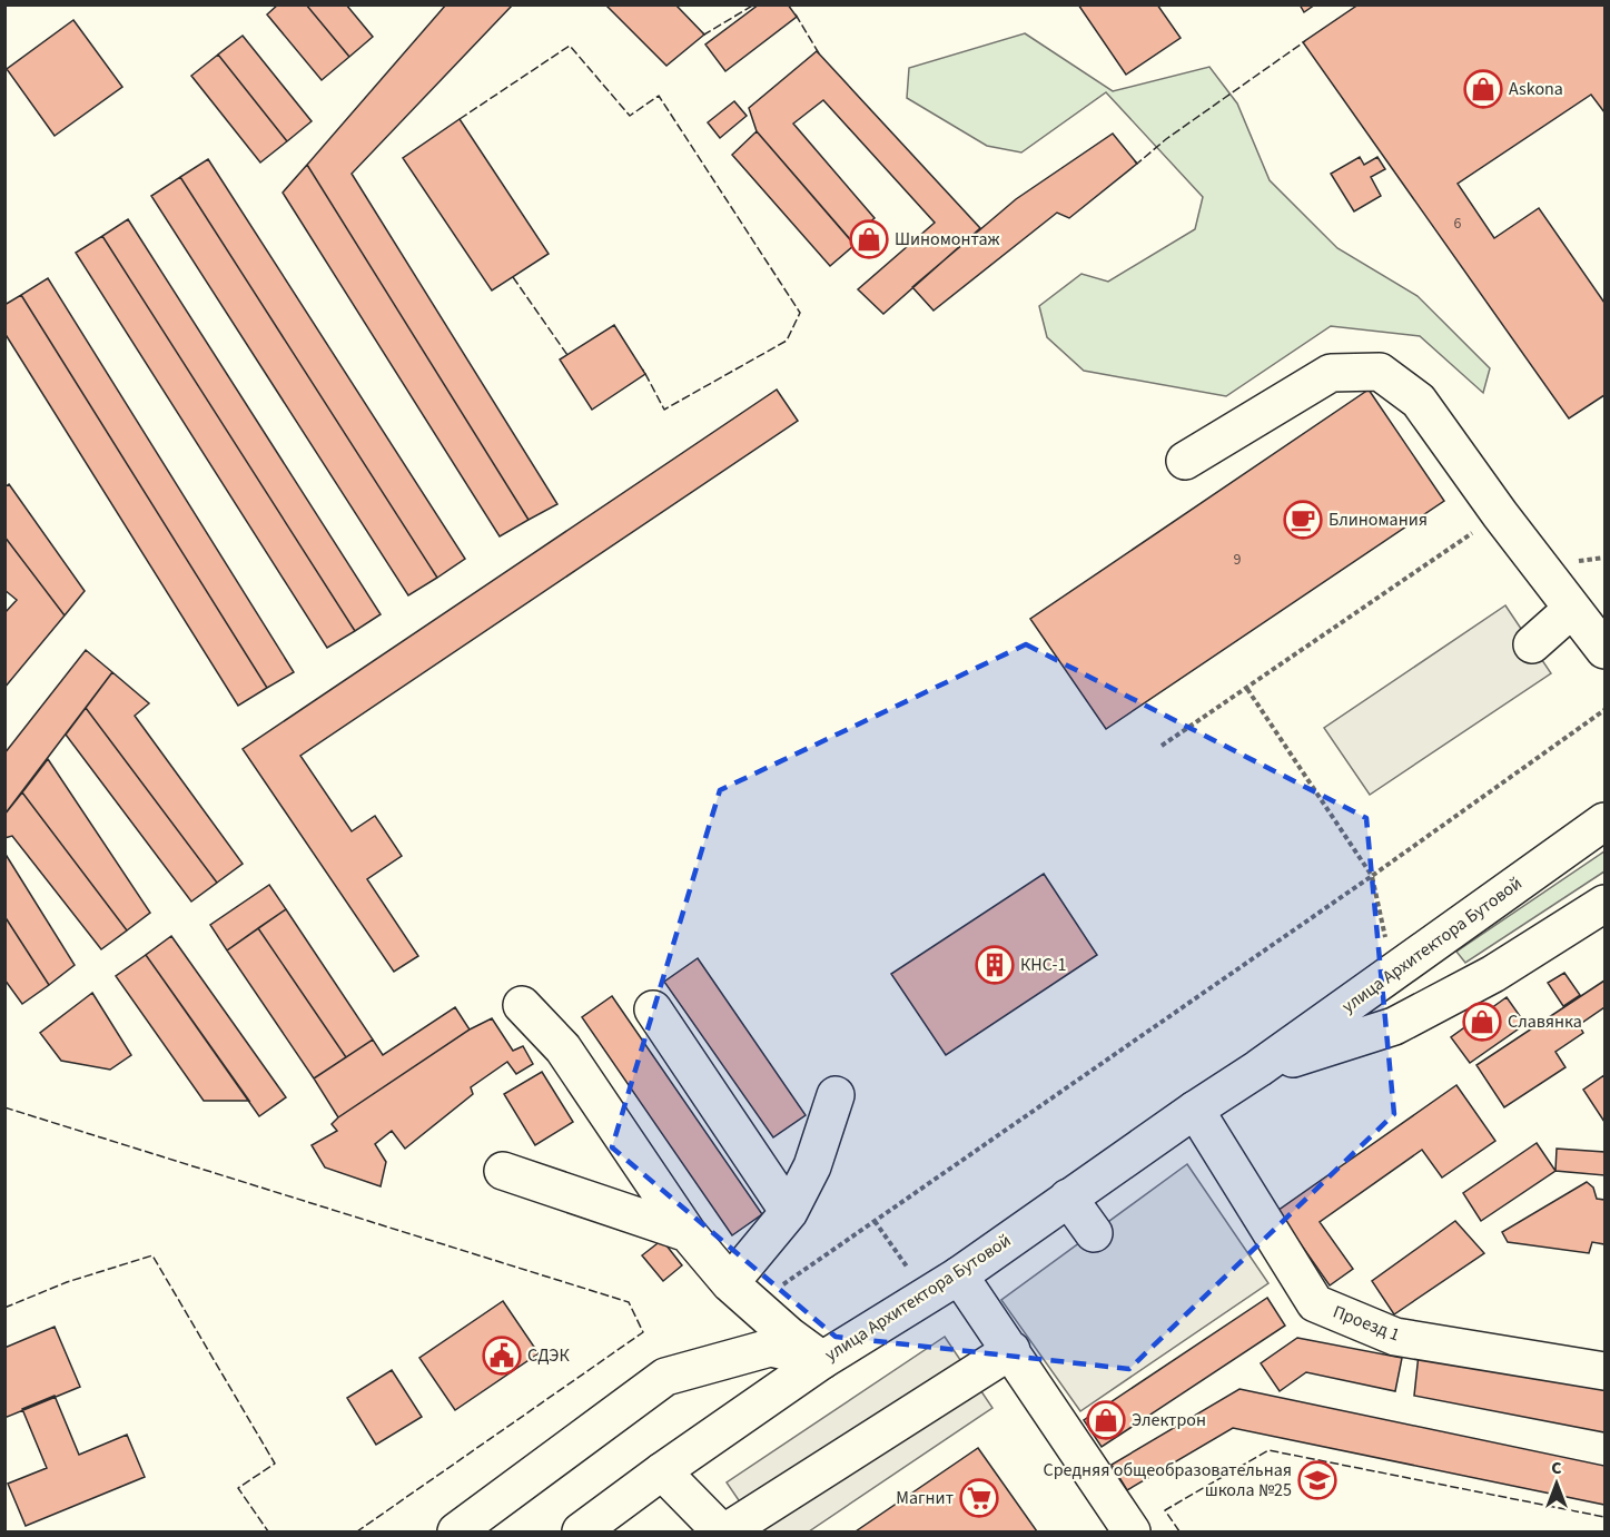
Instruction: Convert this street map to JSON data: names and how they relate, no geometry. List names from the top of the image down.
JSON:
{
  "streets": {
    "main road": ["улица Архитектора Бутовой", "Проезд 1"]
  },
  "crossings": [
    ["улица Архитектора Бутовой", "Проезд 1"]
  ],
  "places": {
    "shop": [
      "Askona",
      "Шиномонтаж",
      "Славянка",
      "Электрон"
    ],
    "cafe": ["Блиномания"],
    "building": ["КНС-1"],
    "public building": ["СДЭК"],
    "school or university": ["Средняя общеобразовательная школа №25"],
    "supermarket": ["Магнит"]
  },
  "house_numbers": ["6", "9"],
  "north": "top"
}
